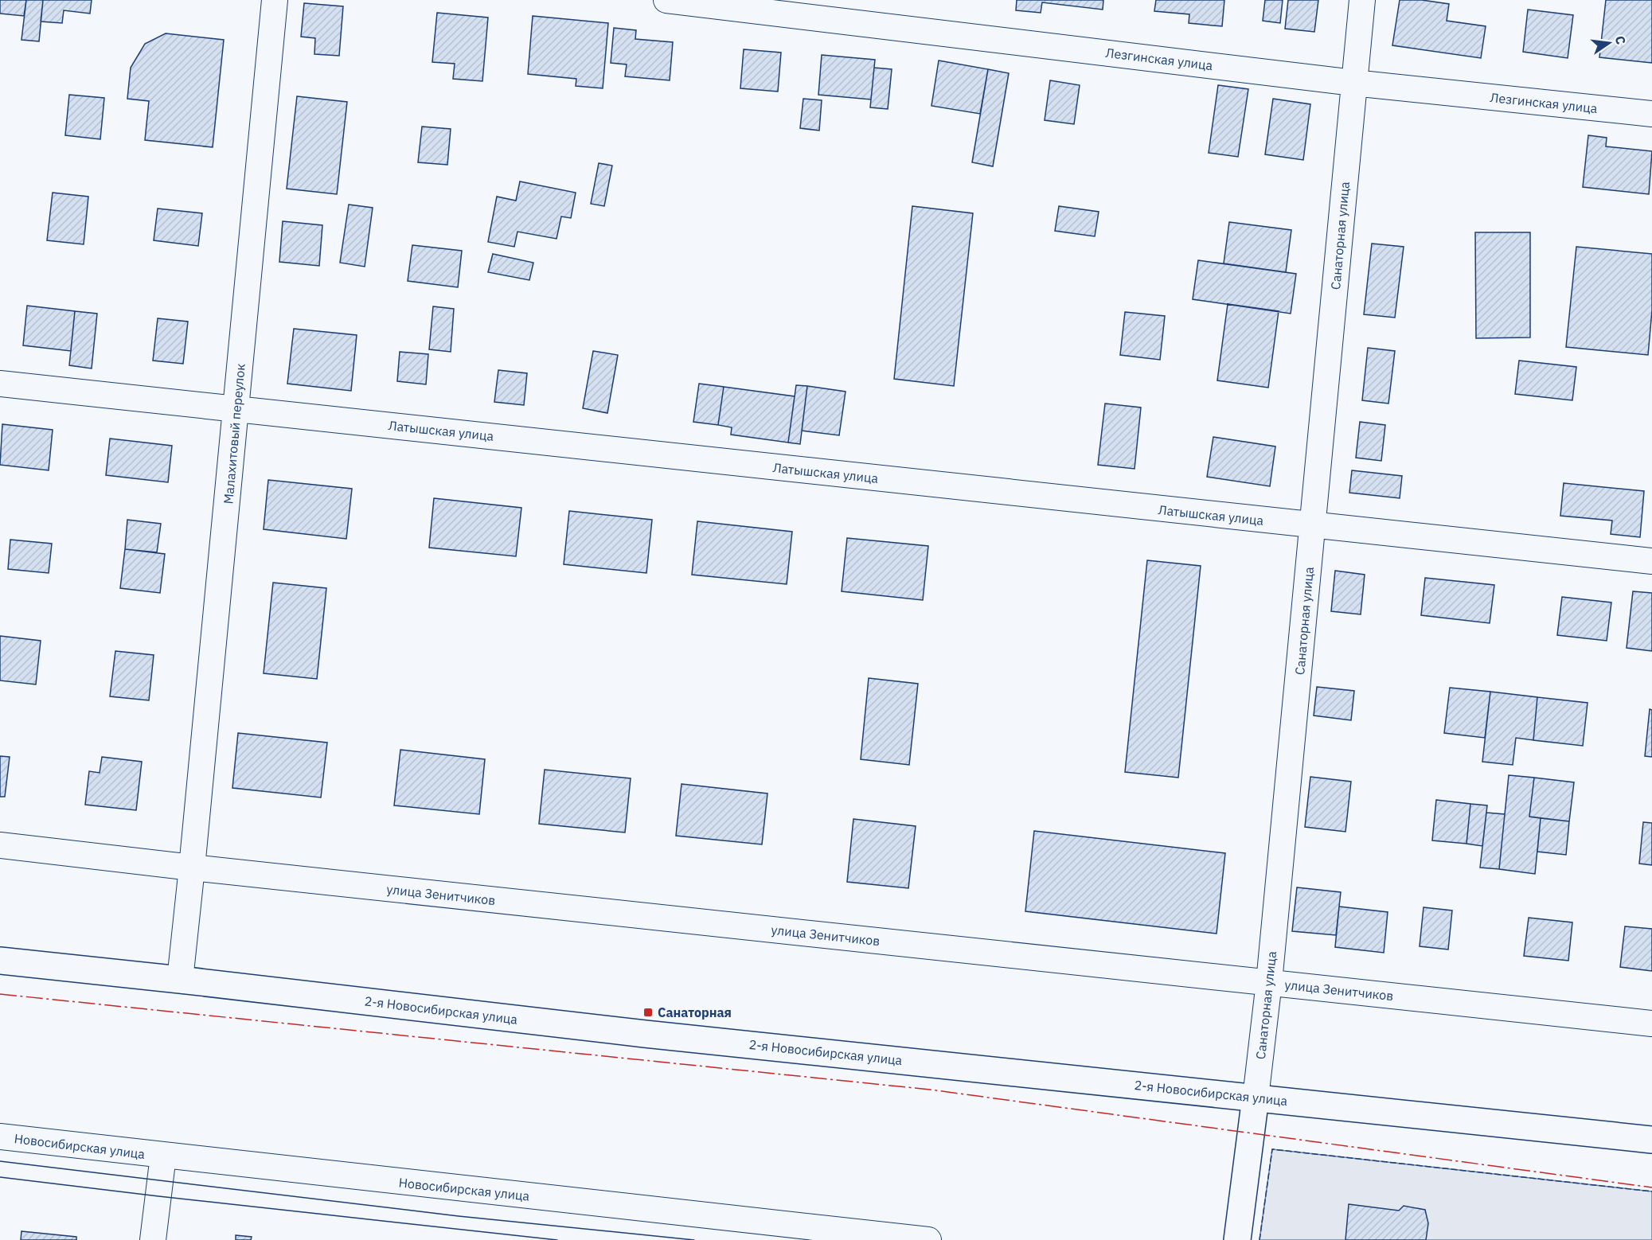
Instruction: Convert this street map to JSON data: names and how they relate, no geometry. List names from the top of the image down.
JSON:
{
  "streets": {
    "main road": ["Санаторная улица", "2-я Новосибирская улица"],
    "street": [
      "Лезгинская улица",
      "Латышская улица",
      "Малахитовый переулок",
      "улица Зенитчиков",
      "Новосибирская улица"
    ]
  },
  "crossings": [
    ["Лезгинская улица", "Санаторная улица"],
    ["Санаторная улица", "Латышская улица"],
    ["Санаторная улица", "улица Зенитчиков"],
    ["Санаторная улица", "2-я Новосибирская улица"],
    ["Латышская улица", "Малахитовый переулок"],
    ["Малахитовый переулок", "улица Зенитчиков"],
    ["Малахитовый переулок", "2-я Новосибирская улица"]
  ],
  "places": {
    "transit": ["Санаторная"]
  },
  "north": "right"
}
